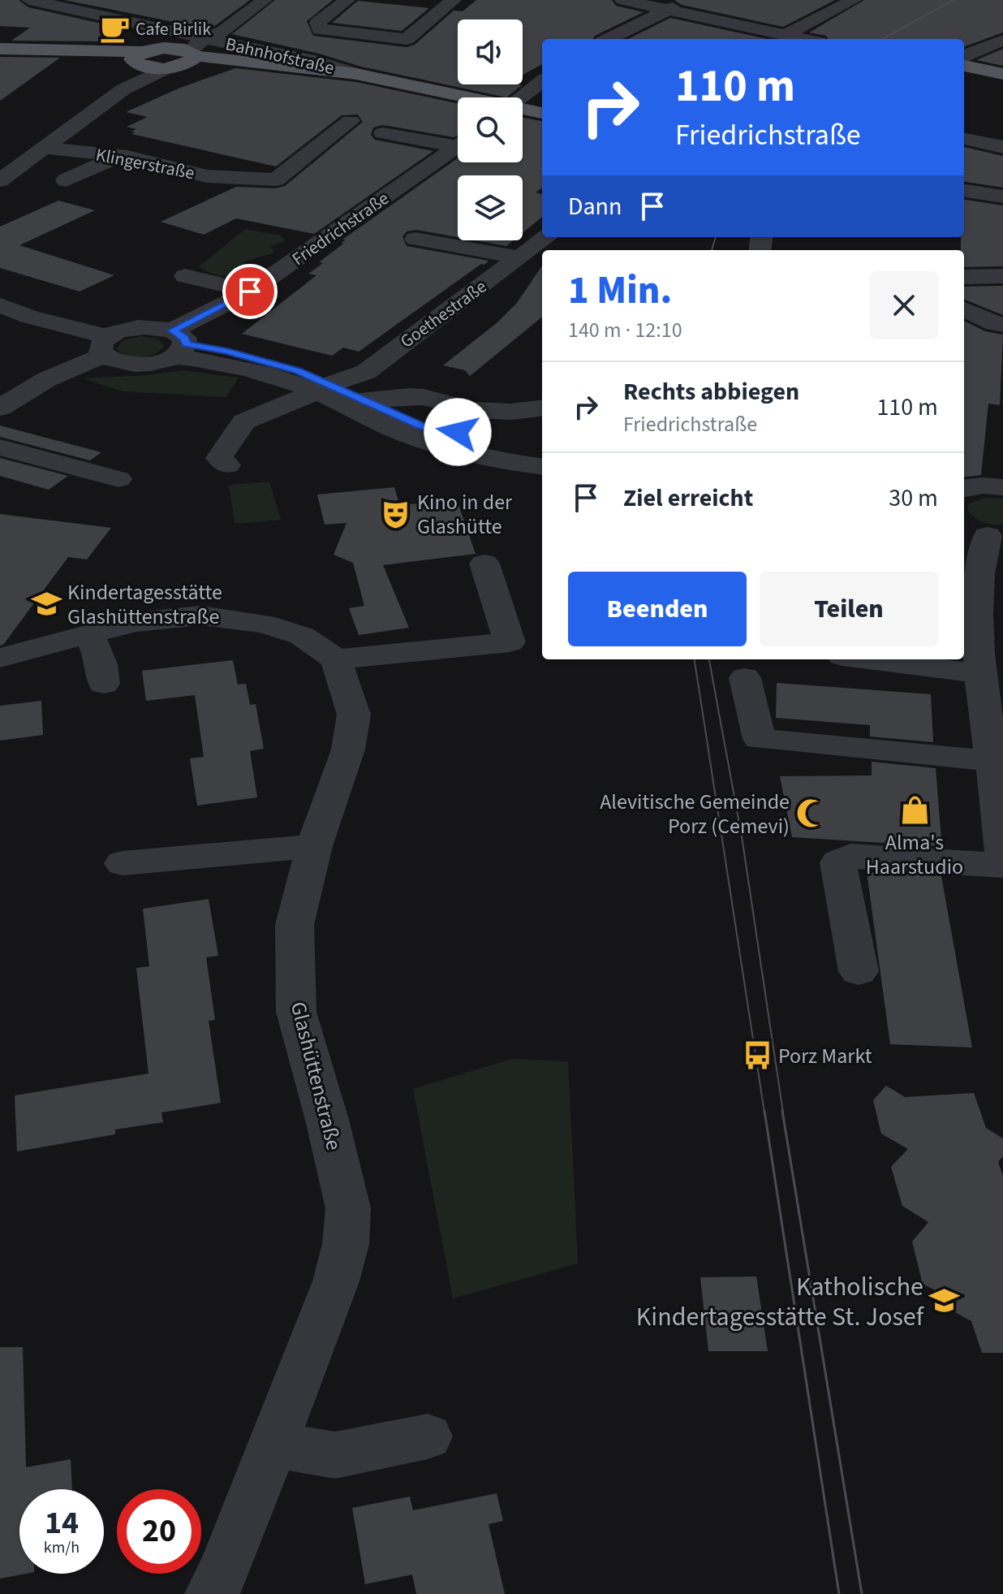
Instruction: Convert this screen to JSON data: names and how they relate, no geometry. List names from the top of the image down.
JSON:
{
  "streets": {
    "main road": ["Bahnhofstraße"],
    "street": [
      "Klingerstraße",
      "Friedrichstraße",
      "Goethestraße",
      "Glashüttenstraße"
    ]
  },
  "places": {
    "cafe": ["Cafe Birlik"],
    "theatre": ["Kino in der Glashütte"],
    "school or university": ["Kindertagesstätte Glashüttenstraße", "Katholische Kindertagesstätte St. Josef"],
    "shop": ["Alma's Haarstudio"],
    "mosque": ["Alevitische Gemeinde Porz (Cemevi)"],
    "bus stop": ["Porz Markt"]
  },
  "page": {
    "turn": ["110 m", "Friedrichstraße"],
    "then": "Dann",
    "heading": ["1 Min.", "140 m · 12:10"],
    "list": [
      {
        "name": "Rechts abbiegen",
        "note": "Friedrichstraße",
        "value": "110 m"
      },
      {
        "name": "Ziel erreicht",
        "value": "30 m"
      }
    ],
    "buttons": ["Beenden", "Teilen"],
    "speed": "14 km/h",
    "limit": "20"
  }
}
